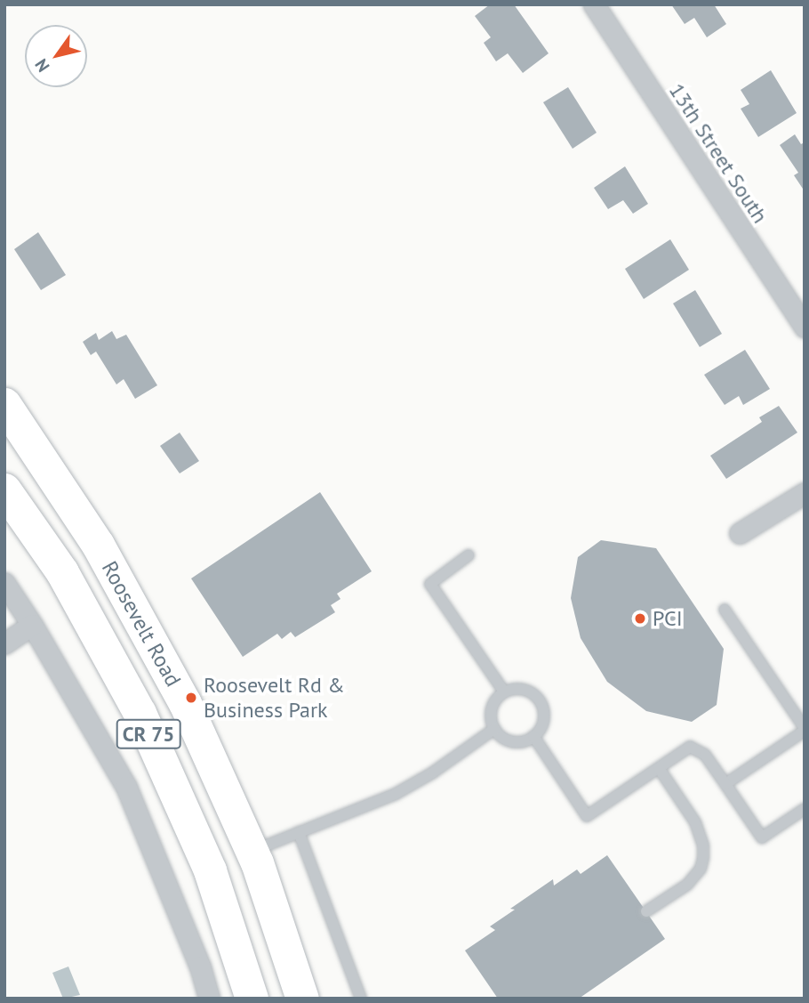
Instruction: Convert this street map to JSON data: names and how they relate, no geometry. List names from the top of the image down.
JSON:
{
  "streets": {
    "main road": ["Roosevelt Road", "CR 75"],
    "street": ["13th Street South"]
  },
  "places": ["PCI", "Roosevelt Rd & Business Park"],
  "north": "bottom left"
}
